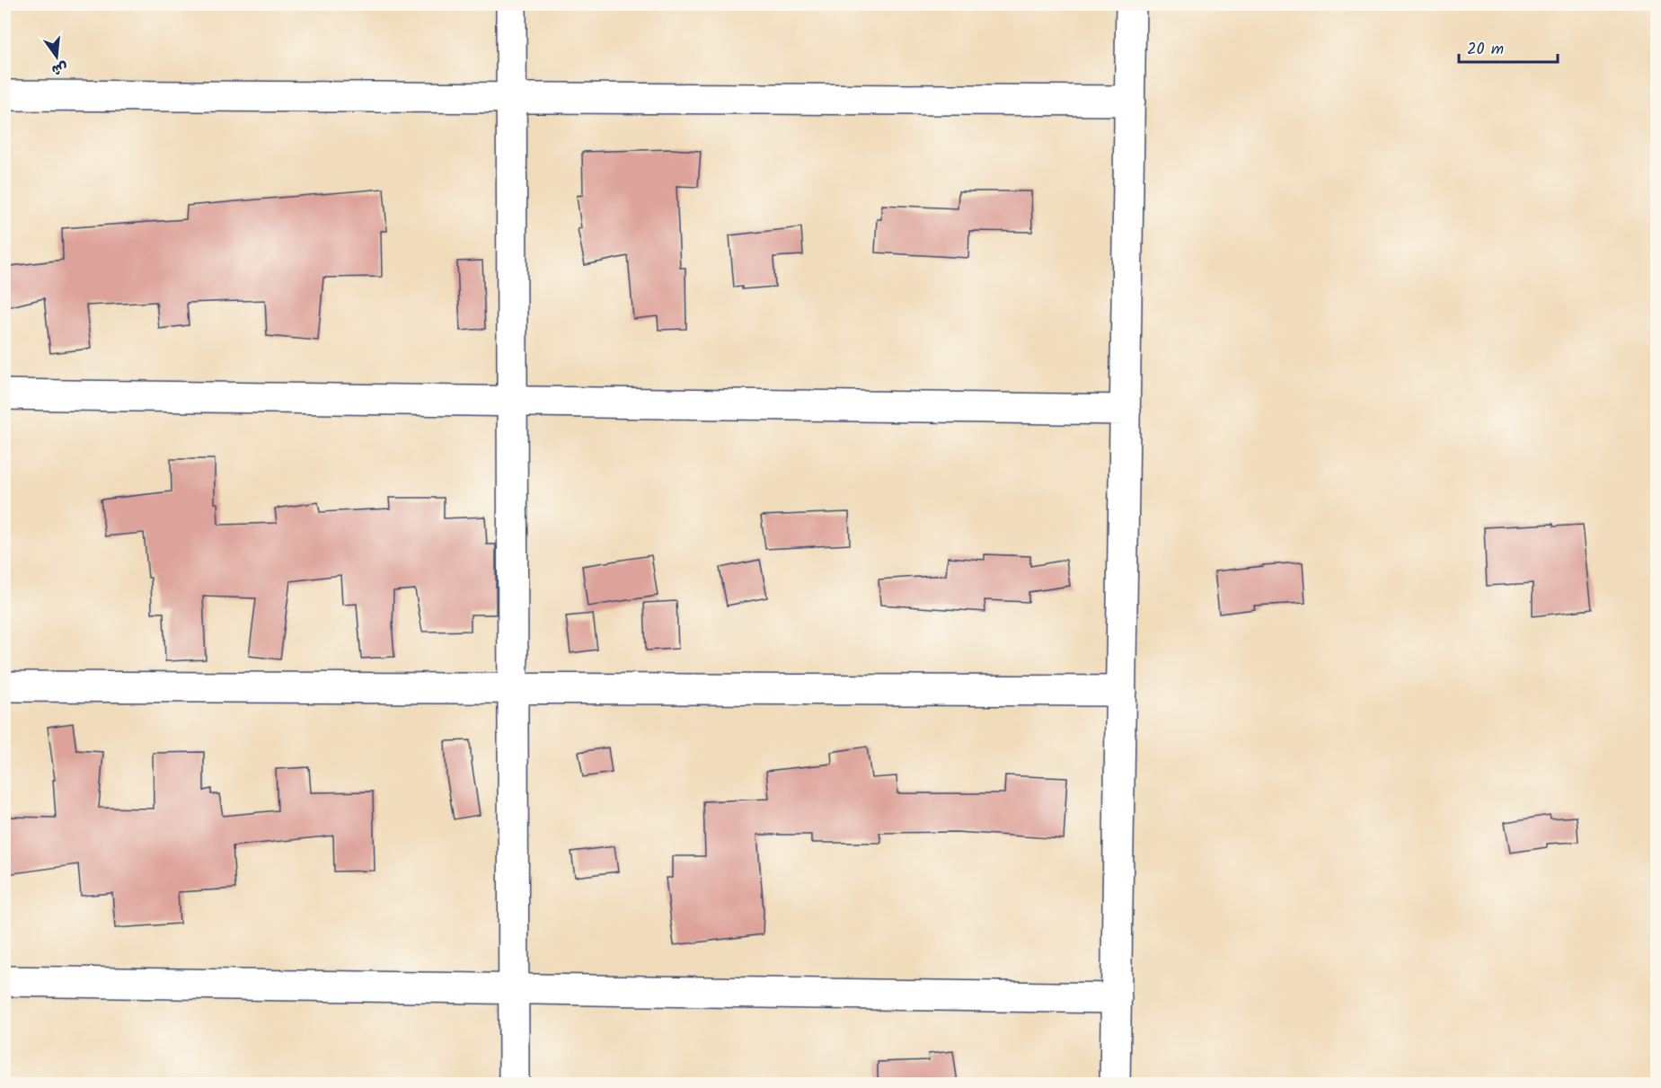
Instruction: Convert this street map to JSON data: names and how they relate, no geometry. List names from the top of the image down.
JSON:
{
  "scale_bar": "20 m",
  "north": "bottom"
}
